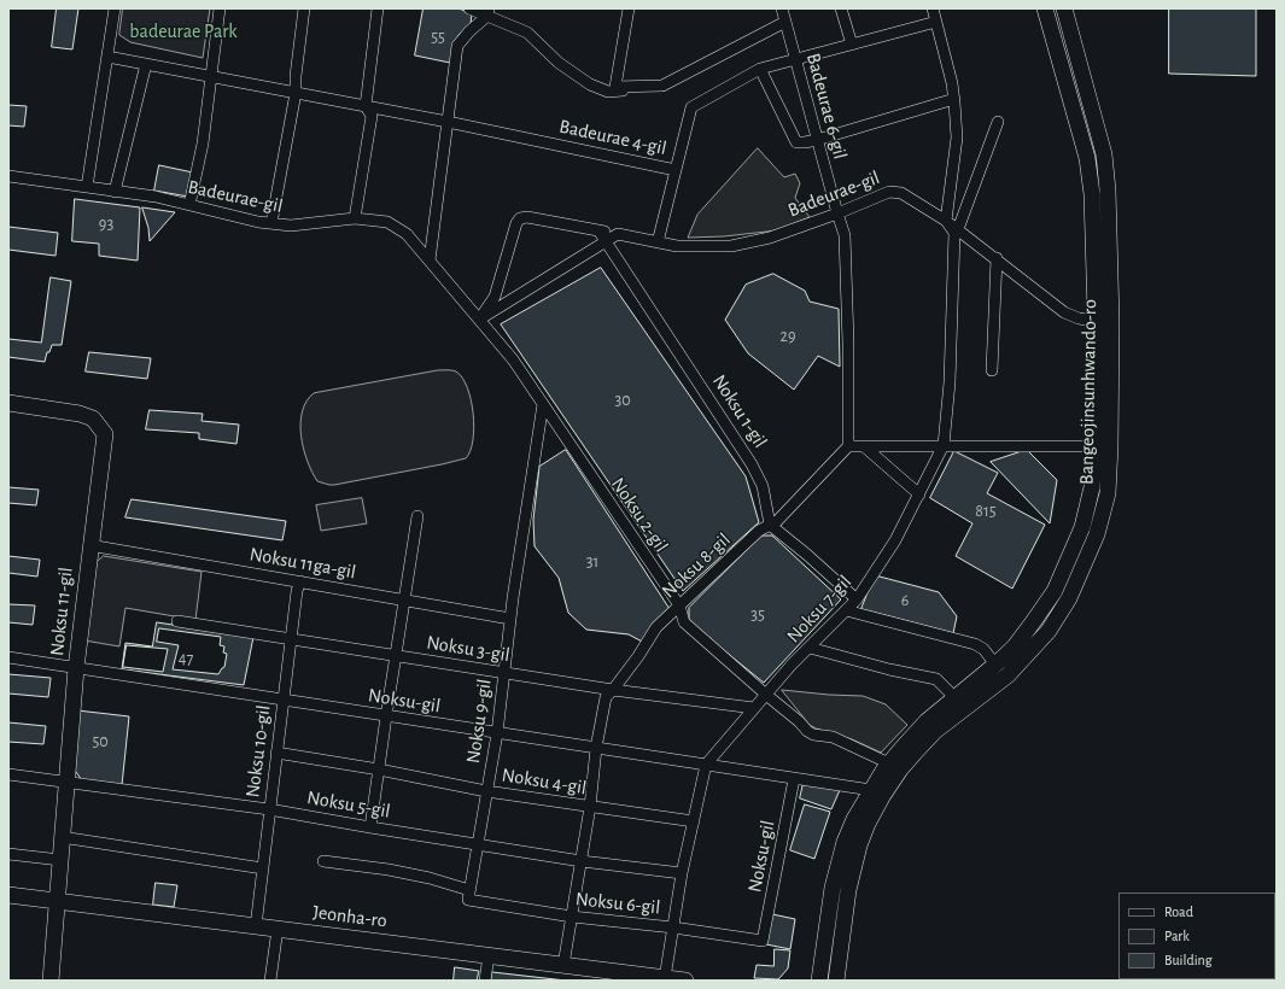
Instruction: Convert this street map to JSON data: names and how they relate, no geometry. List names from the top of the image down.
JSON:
{
  "streets": {
    "main road": ["Bangeojinsunhwando-ro", "Noksu 11-gil", "Jeonha-ro"],
    "street": [
      "Badeurae 6-gil",
      "Badeurae 4-gil",
      "Badeurae-gil",
      "Noksu 1-gil",
      "Noksu 2-gil",
      "Noksu 11ga-gil",
      "Noksu 8-gil",
      "Noksu 7-gil",
      "Noksu 3-gil",
      "Noksu-gil",
      "Noksu 9-gil",
      "Noksu 10-gil",
      "Noksu 4-gil",
      "Noksu 5-gil",
      "Noksu 6-gil"
    ]
  },
  "crossings": [
    ["Badeurae 6-gil", "Badeurae 4-gil"],
    ["Badeurae 6-gil", "Badeurae-gil"],
    ["Badeurae-gil", "Bangeojinsunhwando-ro"],
    ["Badeurae-gil", "Noksu 1-gil"],
    ["Badeurae-gil", "Noksu 2-gil"],
    ["Badeurae-gil", "Noksu 7-gil"],
    ["Bangeojinsunhwando-ro", "Noksu 2-gil"],
    ["Bangeojinsunhwando-ro", "Noksu-gil"],
    ["Noksu 1-gil", "Noksu 8-gil"],
    ["Noksu 2-gil", "Noksu 8-gil"],
    ["Noksu 2-gil", "Noksu 7-gil"],
    ["Noksu 2-gil", "Noksu 9-gil"],
    ["Noksu 11ga-gil", "Noksu 11-gil"],
    ["Noksu 11ga-gil", "Noksu 9-gil"],
    ["Noksu 11ga-gil", "Noksu 10-gil"],
    ["Noksu 8-gil", "Noksu 3-gil"],
    ["Noksu 8-gil", "Noksu-gil"],
    ["Noksu 8-gil", "Noksu 4-gil"],
    ["Noksu 8-gil", "Noksu 5-gil"],
    ["Noksu 8-gil", "Noksu 6-gil"],
    ["Noksu 8-gil", "Jeonha-ro"],
    ["Noksu 7-gil", "Noksu 3-gil"],
    ["Noksu 7-gil", "Noksu-gil"],
    ["Noksu 7-gil", "Noksu 4-gil"],
    ["Noksu 7-gil", "Noksu 5-gil"],
    ["Noksu 7-gil", "Noksu 6-gil"],
    ["Noksu 7-gil", "Jeonha-ro"],
    ["Noksu 11-gil", "Noksu-gil"],
    ["Noksu 11-gil", "Noksu 5-gil"],
    ["Noksu 11-gil", "Jeonha-ro"],
    ["Noksu 3-gil", "Noksu 9-gil"],
    ["Noksu 3-gil", "Noksu 10-gil"],
    ["Noksu-gil", "Noksu 9-gil"],
    ["Noksu-gil", "Noksu 10-gil"],
    ["Noksu-gil", "Noksu 6-gil"],
    ["Noksu 9-gil", "Noksu 4-gil"],
    ["Noksu 9-gil", "Noksu 5-gil"],
    ["Noksu 9-gil", "Noksu 6-gil"],
    ["Noksu 10-gil", "Noksu 4-gil"],
    ["Noksu 10-gil", "Noksu 5-gil"],
    ["Noksu 10-gil", "Jeonha-ro"]
  ],
  "parks": ["badeurae Park"],
  "house_numbers": [
    "55",
    "93",
    "29",
    "30",
    "815",
    "31",
    "6",
    "35",
    "47",
    "50"
  ],
  "legend": ["Road", "Park", "Building"]
}
